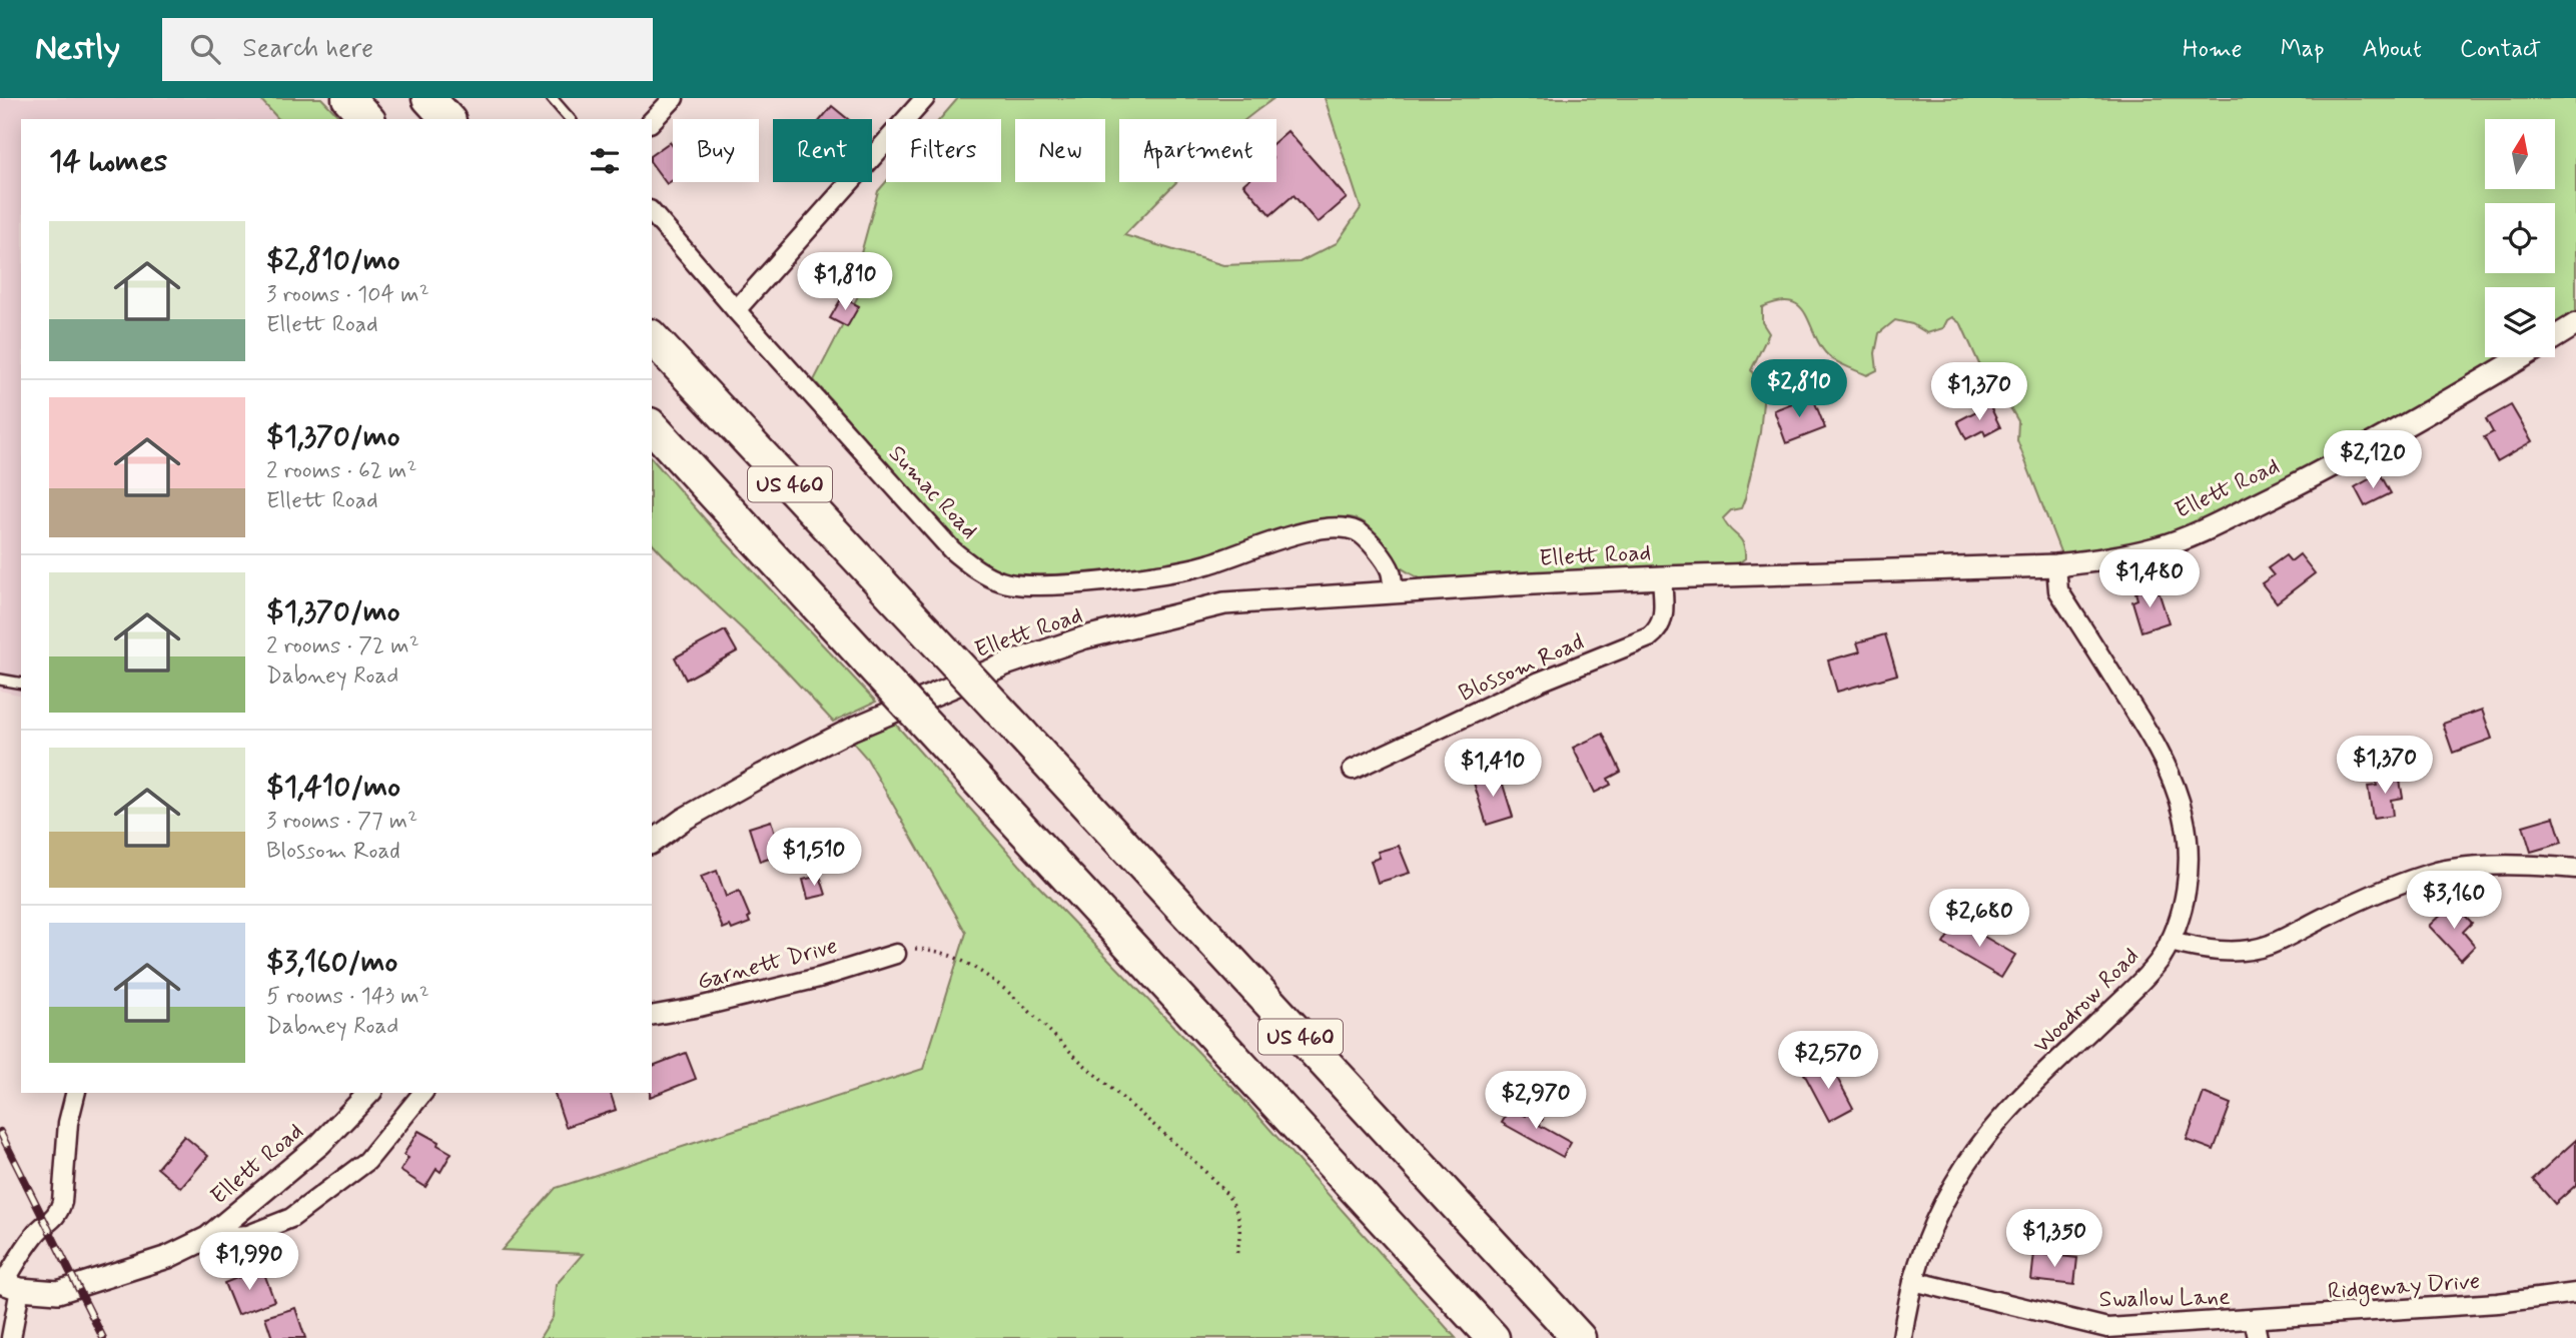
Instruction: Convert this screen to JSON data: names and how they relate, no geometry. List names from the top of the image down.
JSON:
{
  "streets": {
    "highway": ["US 460"],
    "street": [
      "Ellett Road",
      "Sumac Road",
      "Blossom Road",
      "Garnett Drive",
      "Woodrow Road",
      "Ridgeway Drive",
      "Swallow Lane"
    ]
  },
  "crossings": [
    ["Ellett Road", "Sumac Road"],
    ["Ellett Road", "Blossom Road"],
    ["Ellett Road", "Woodrow Road"],
    ["Woodrow Road", "Swallow Lane"],
    ["Ridgeway Drive", "Swallow Lane"]
  ],
  "north": "top",
  "page": {
    "header": "Nestly",
    "search": "Search here",
    "nav": [
      "Home",
      "Map",
      "About",
      "Contact"
    ],
    "chip": [
      "Buy",
      "Rent",
      "Filters",
      "New",
      "Apartment"
    ],
    "heading": "14 homes",
    "list": [
      {
        "name": "$2,810/mo",
        "note": "3 rooms · 104 m² · Ellett Road"
      },
      {
        "name": "$1,370/mo",
        "note": "2 rooms · 62 m² · Ellett Road"
      },
      {
        "name": "$1,370/mo",
        "note": "2 rooms · 72 m² · Dabney Road"
      },
      {
        "name": "$1,410/mo",
        "note": "3 rooms · 77 m² · Blossom Road"
      },
      {
        "name": "$3,160/mo",
        "note": "5 rooms · 143 m² · Dabney Road"
      }
    ],
    "price": [
      "$1,810",
      "$2,810",
      "$1,370",
      "$2,120",
      "$1,480",
      "$1,370",
      "$1,410",
      "$1,510",
      "$3,160",
      "$2,680",
      "$2,570",
      "$2,970",
      "$1,350",
      "$1,990"
    ]
  }
}
